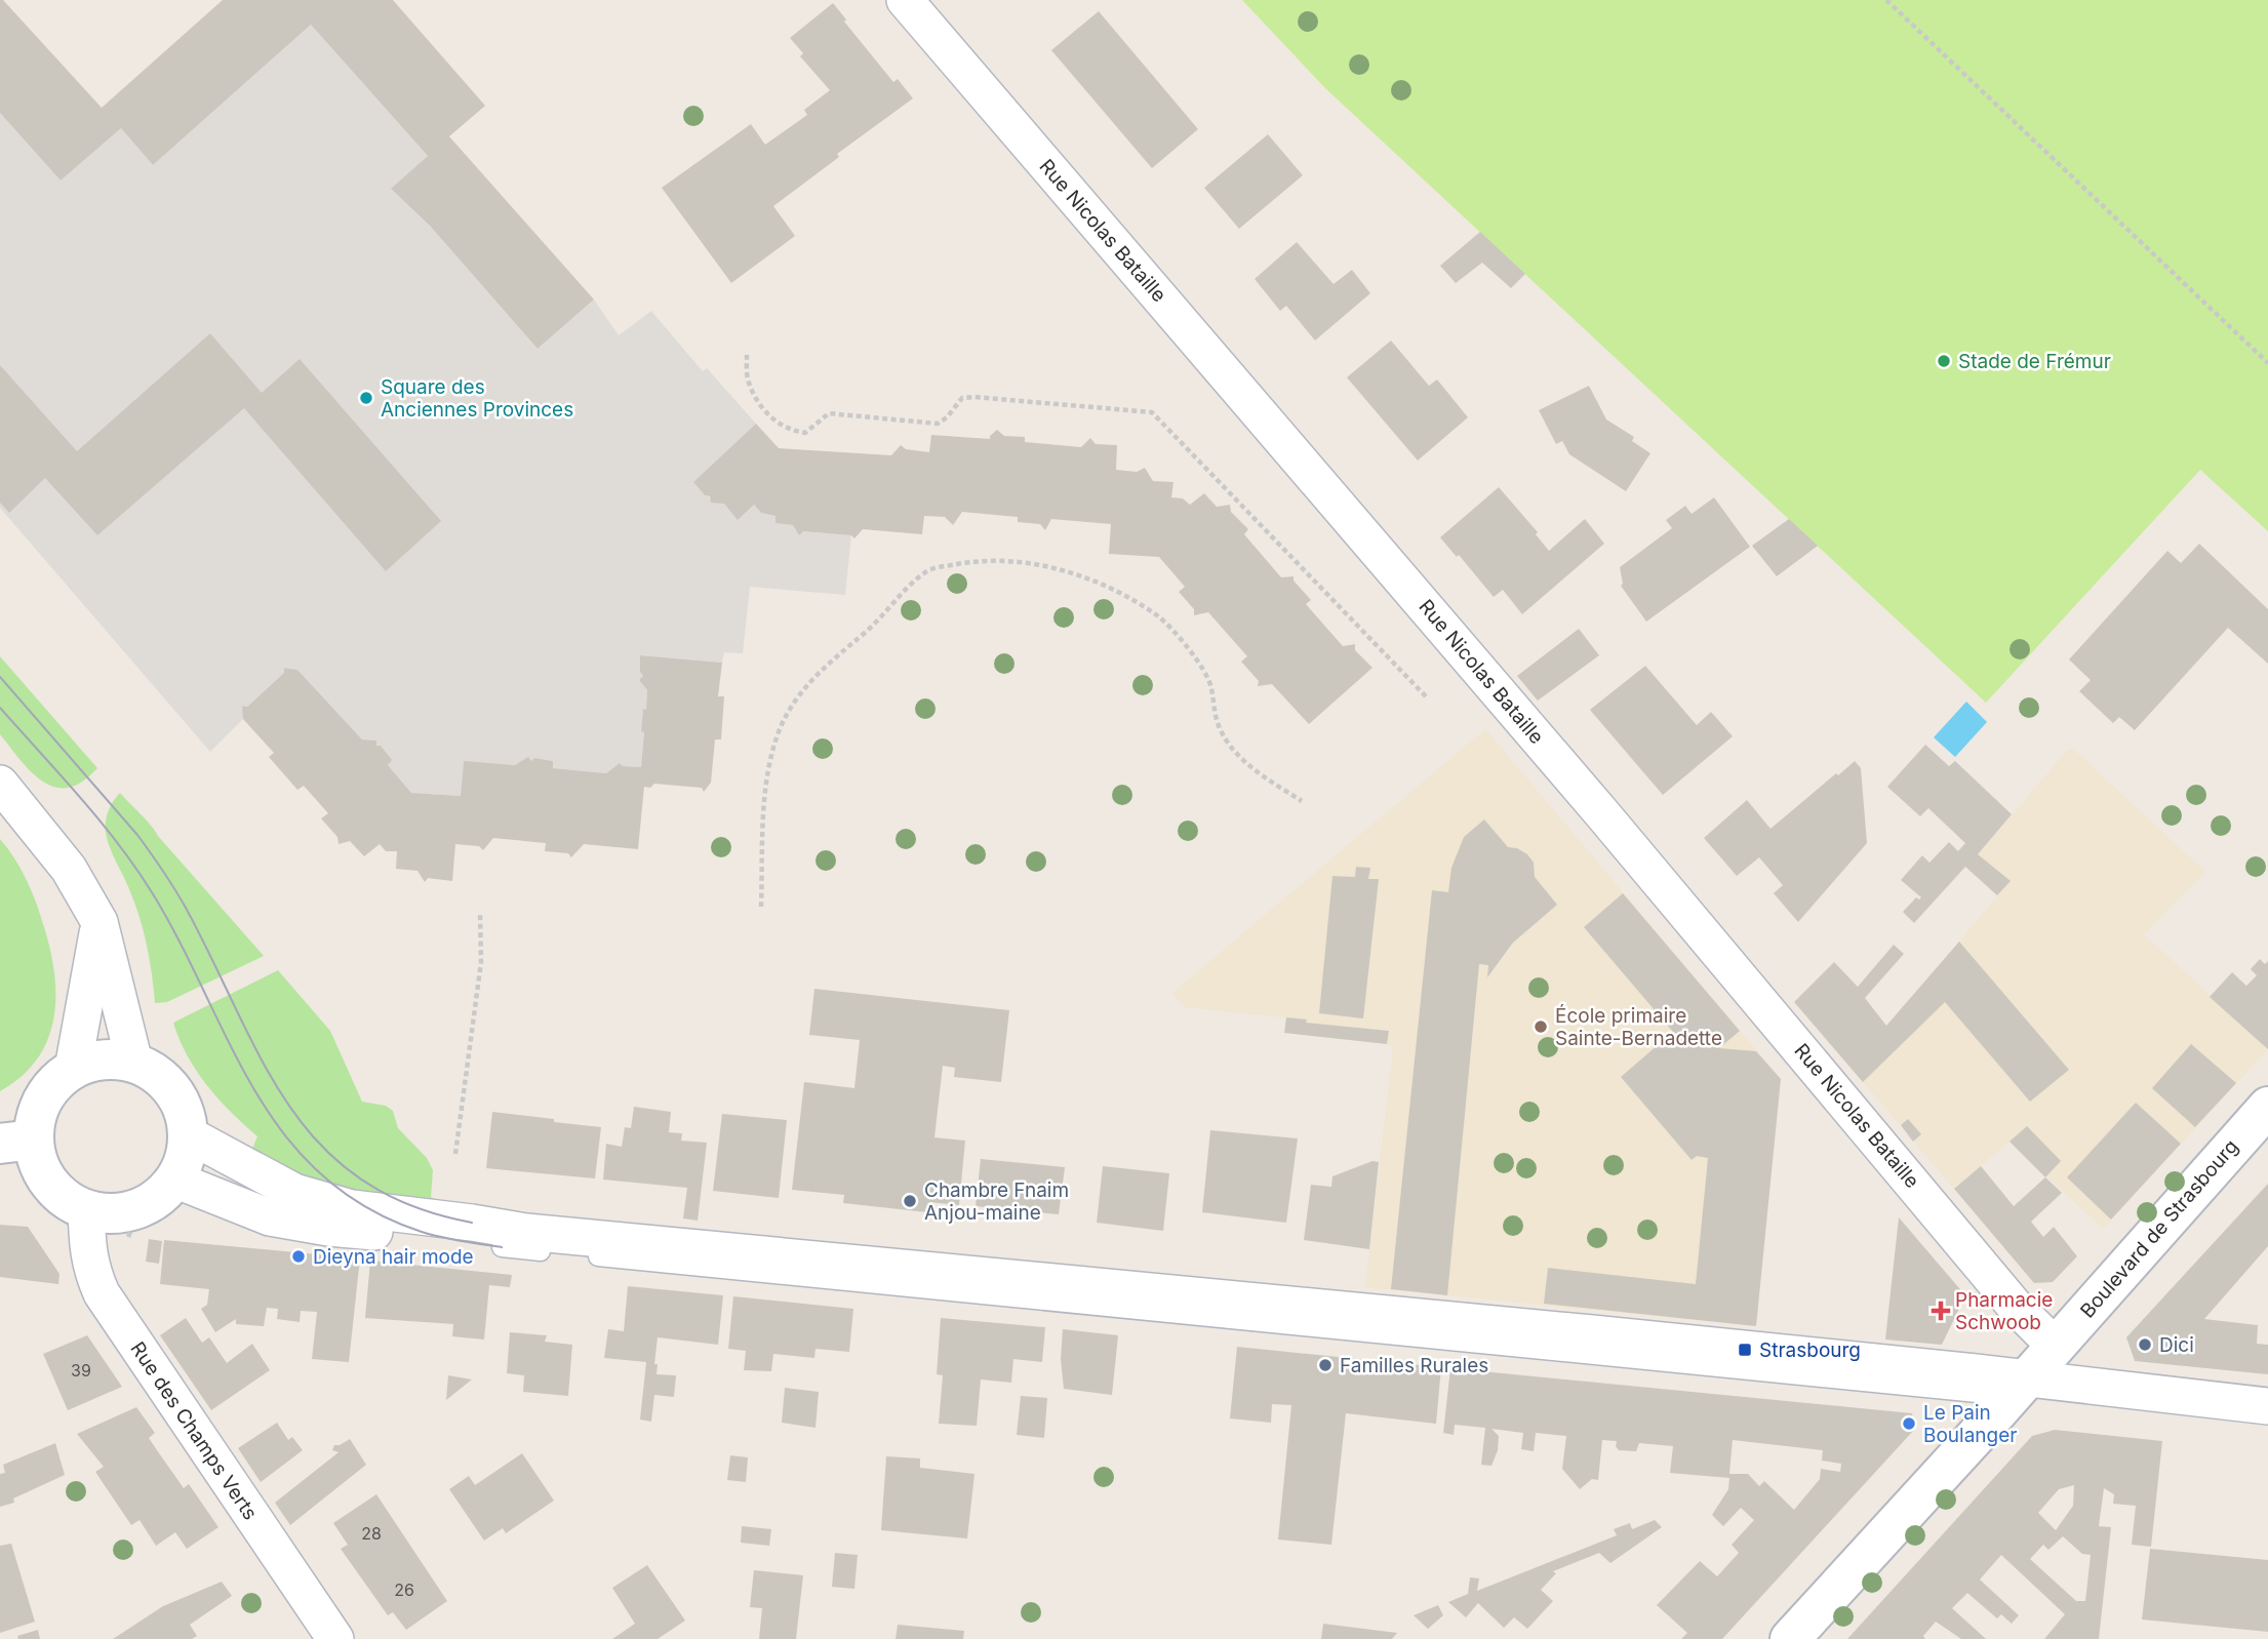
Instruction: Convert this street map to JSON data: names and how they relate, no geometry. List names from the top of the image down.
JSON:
{
  "streets": {
    "street": ["Rue Nicolas Bataille", "Boulevard de Strasbourg", "Rue des Champs Verts"]
  },
  "crossings": [
    ["Rue Nicolas Bataille", "Boulevard de Strasbourg"]
  ],
  "places": {
    "other": [
      "Stade de Frémur",
      "Square des Anciennes Provinces",
      "École primaire Sainte-Bernadette",
      "Chambre Fnaim Anjou-maine",
      "Dieyna hair mode",
      "Dici",
      "Familles Rurales",
      "Le Pain Boulanger"
    ],
    "health": ["Pharmacie Schwoob"],
    "transit": ["Strasbourg"]
  },
  "house_numbers": ["39", "28", "26"]
}
